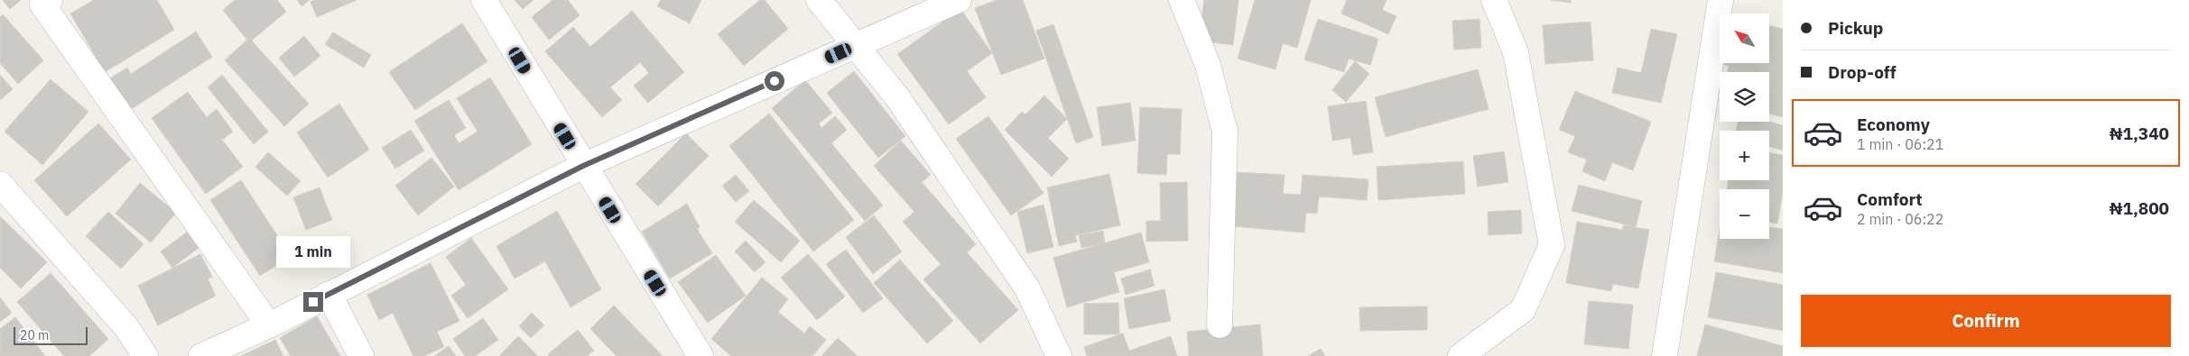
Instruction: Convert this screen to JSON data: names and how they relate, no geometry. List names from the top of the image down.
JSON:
{
  "scale_bar": "20 m",
  "north": "top left",
  "page": {
    "banner": ["Pickup", "Drop-off"],
    "map_buttons": ["+", "−"],
    "list": [
      {
        "name": "Economy",
        "note": "1 min · 06:21",
        "value": "₦1,340"
      },
      {
        "name": "Comfort",
        "note": "2 min · 06:22",
        "value": "₦1,800"
      }
    ],
    "bubble": "1 min",
    "buttons": "Confirm",
    "scale": "20 m"
  }
}
